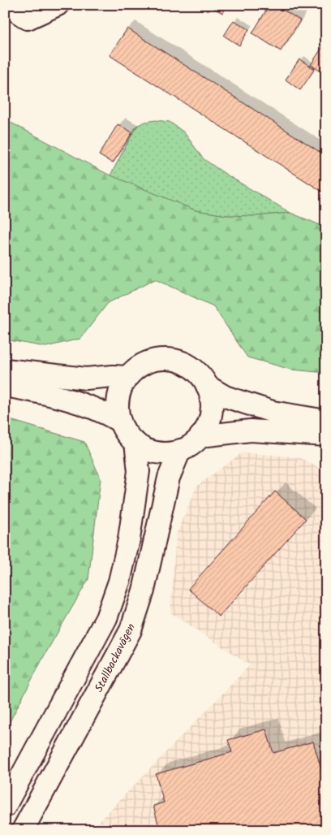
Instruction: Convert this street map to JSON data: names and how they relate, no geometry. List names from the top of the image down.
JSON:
{
  "streets": {
    "street": ["Stallbackavägen"]
  }
}
